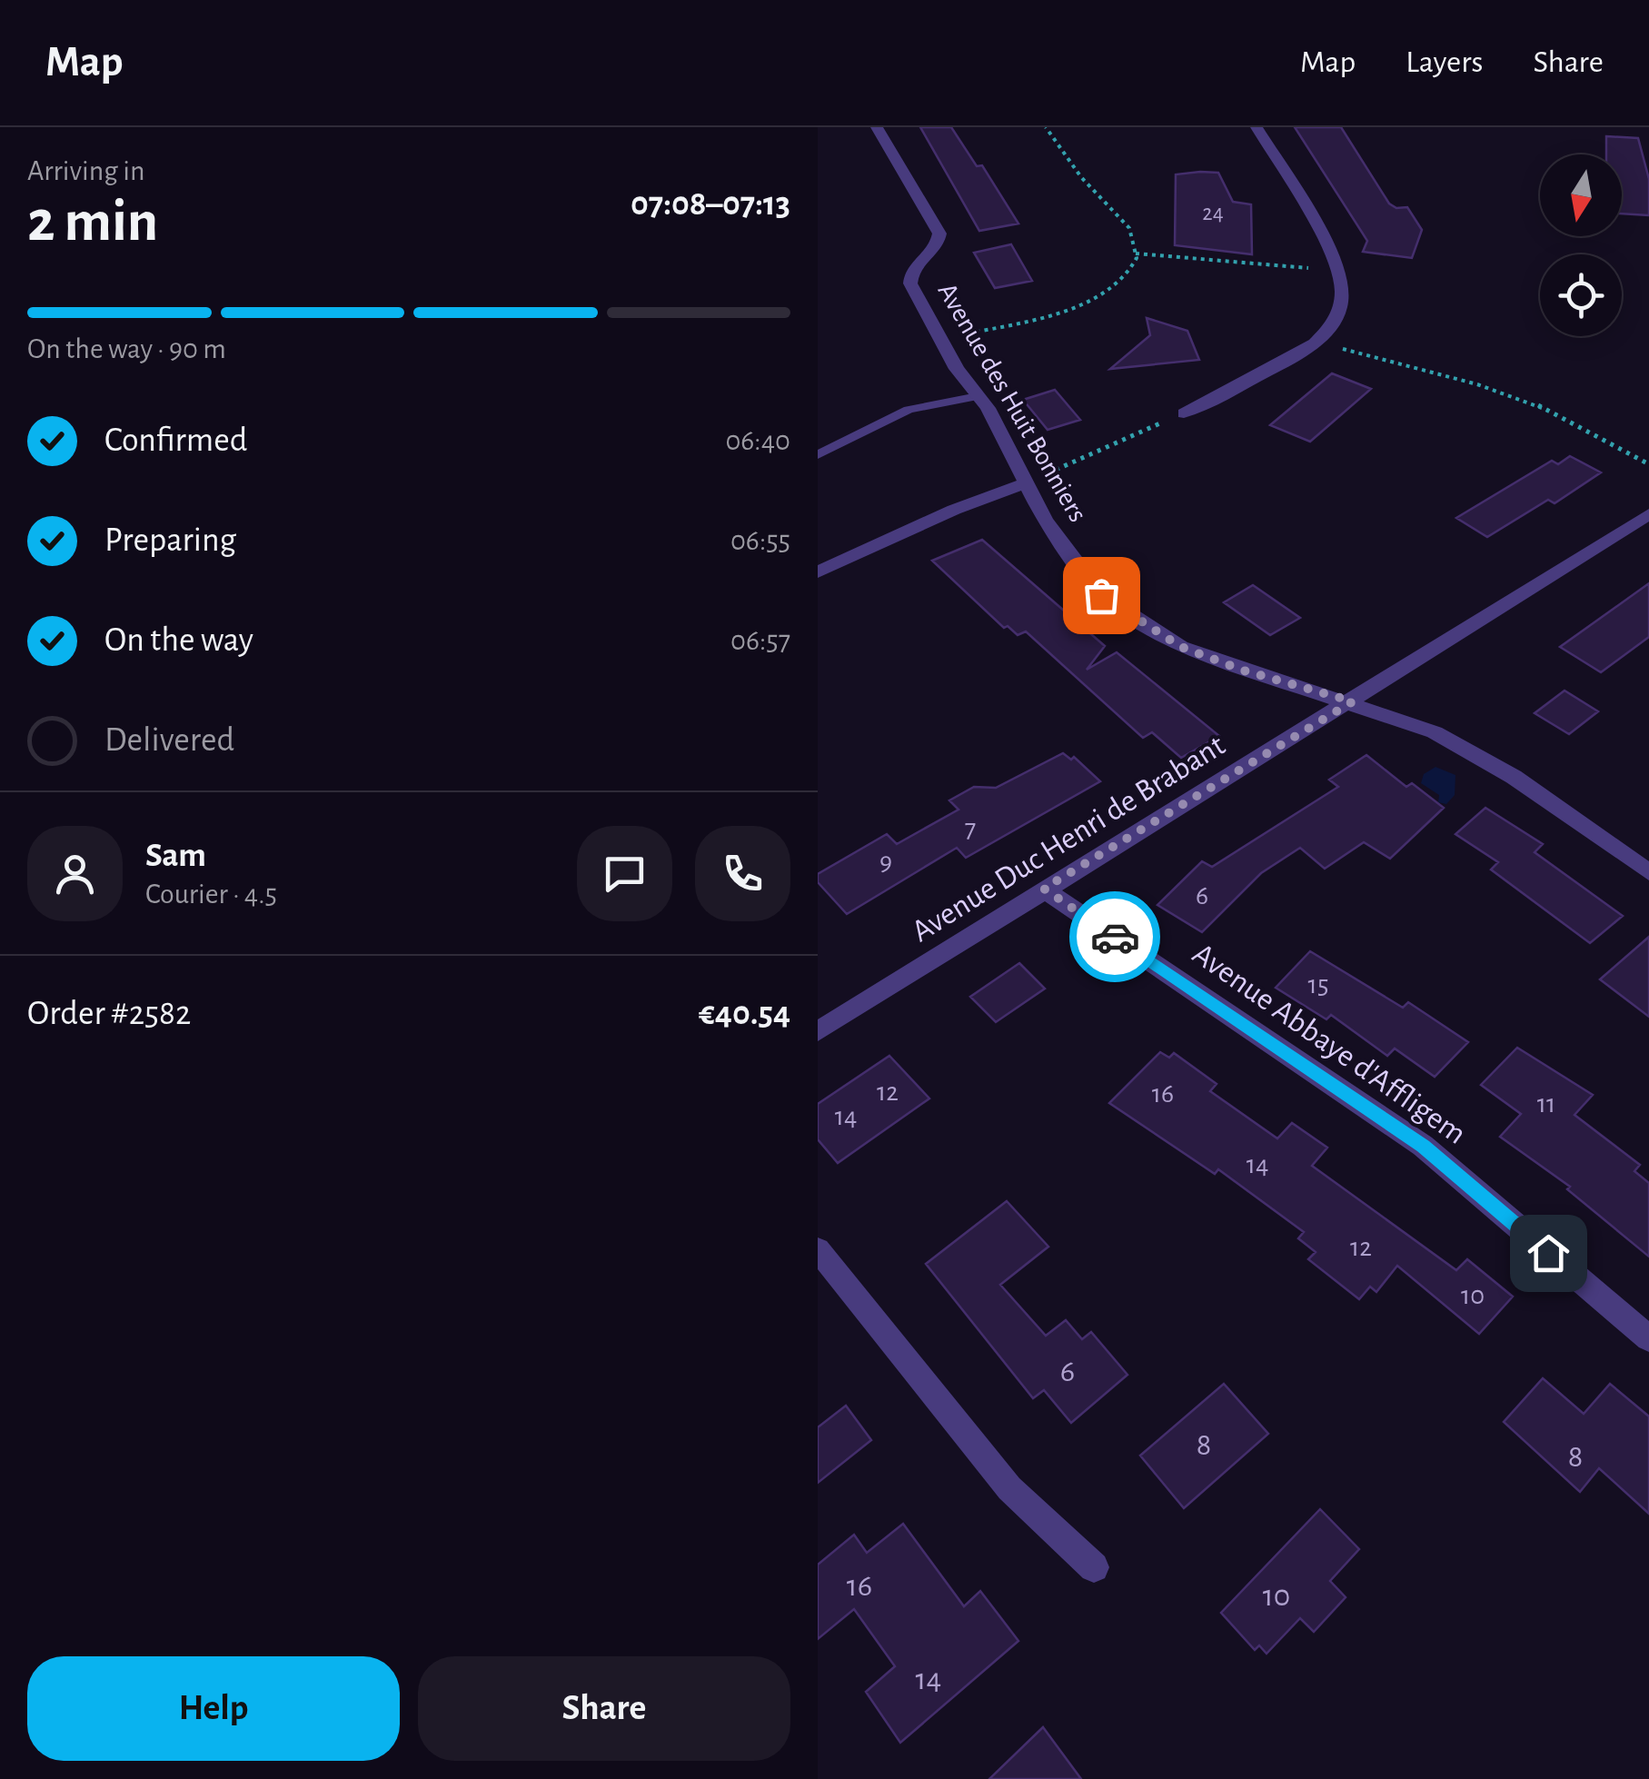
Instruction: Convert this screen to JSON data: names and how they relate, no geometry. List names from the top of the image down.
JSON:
{
  "streets": {
    "street": ["Avenue des Huit Bonniers", "Avenue Duc Henri de Brabant", "Avenue Abbaye d'Affligem"]
  },
  "crossings": [
    ["Avenue des Huit Bonniers", "Avenue Duc Henri de Brabant"],
    ["Avenue Duc Henri de Brabant", "Avenue Abbaye d'Affligem"]
  ],
  "house_numbers": [
    "24",
    "7",
    "9",
    "6",
    "15",
    "12",
    "16",
    "11",
    "14",
    "14",
    "12",
    "10",
    "6",
    "8",
    "8",
    "16",
    "10",
    "14"
  ],
  "north": "bottom",
  "page": {
    "header": "Map",
    "nav": ["Map", "Layers", "Share"],
    "heading": ["2 min", "Arriving in", "07:08–07:13"],
    "panel": [
      "Sam",
      "Courier · 4.5",
      "Order #2582",
      "€40.54"
    ],
    "bar": "On the way · 90 m",
    "list": [
      ["Confirmed", "06:40"],
      ["Preparing", "06:55"],
      ["On the way", "06:57"],
      "Delivered"
    ],
    "buttons": ["Help", "Share"]
  }
}
